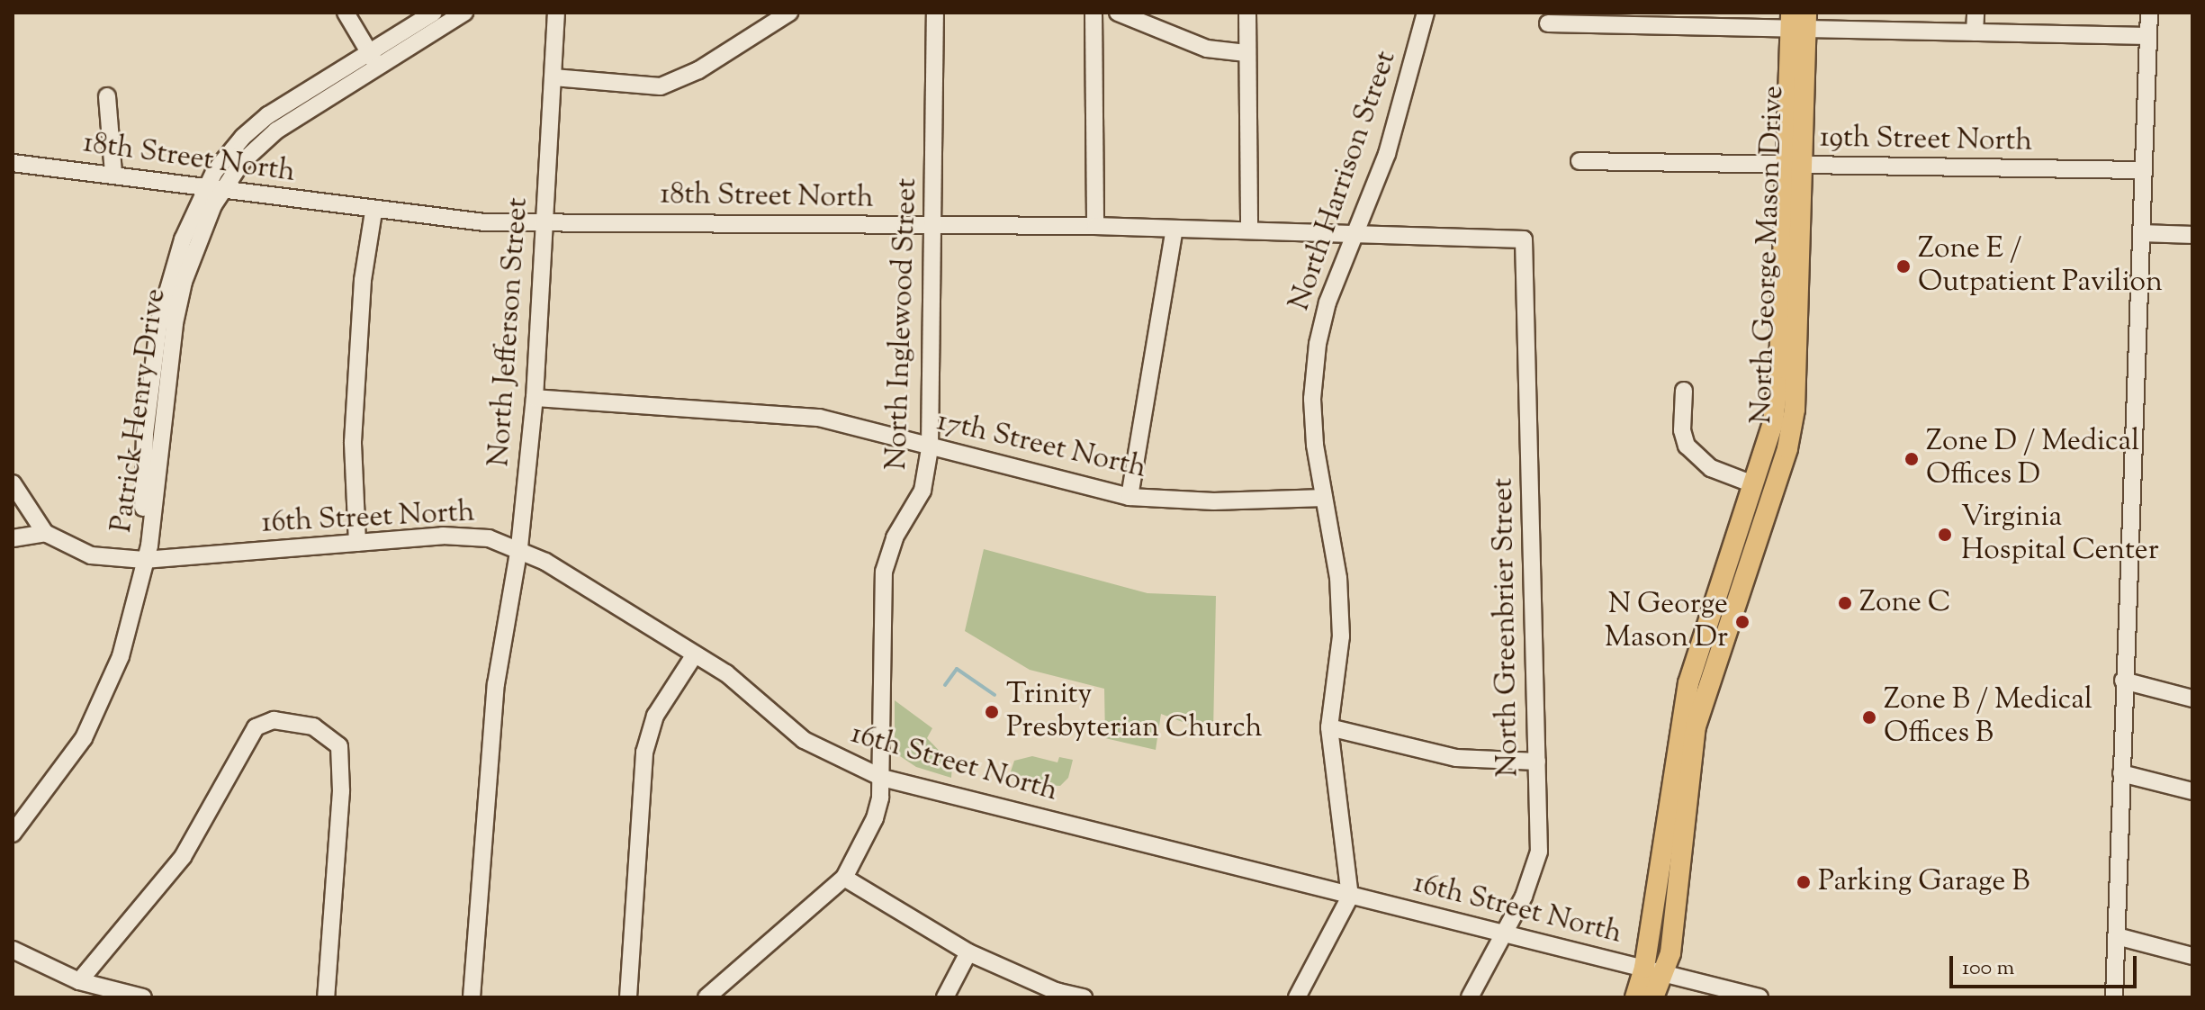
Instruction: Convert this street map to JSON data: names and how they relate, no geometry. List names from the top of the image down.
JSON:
{
  "streets": {
    "main road": ["North George Mason Drive"],
    "street": [
      "19th Street North",
      "18th Street North",
      "North Harrison Street",
      "North Inglewood Street",
      "North Jefferson Street",
      "Patrick Henry Drive",
      "17th Street North",
      "16th Street North",
      "North Greenbrier Street"
    ]
  },
  "crossings": [
    ["19th Street North", "North George Mason Drive"],
    ["18th Street North", "North Harrison Street"],
    ["18th Street North", "North Inglewood Street"],
    ["18th Street North", "North Jefferson Street"],
    ["18th Street North", "Patrick Henry Drive"],
    ["18th Street North", "North Greenbrier Street"],
    ["North Harrison Street", "17th Street North"],
    ["North Harrison Street", "16th Street North"],
    ["North George Mason Drive", "16th Street North"],
    ["North Inglewood Street", "17th Street North"],
    ["North Inglewood Street", "16th Street North"],
    ["North Jefferson Street", "17th Street North"],
    ["North Jefferson Street", "16th Street North"],
    ["Patrick Henry Drive", "16th Street North"],
    ["16th Street North", "North Greenbrier Street"]
  ],
  "places": [
    "Zone E / Outpatient Pavilion",
    "Zone D / Medical Offices D",
    "Virginia Hospital Center",
    "Zone C",
    "N George Mason Dr",
    "Trinity Presbyterian Church",
    "Zone B / Medical Offices B",
    "Parking Garage B"
  ],
  "scale_bar": "100 m"
}
